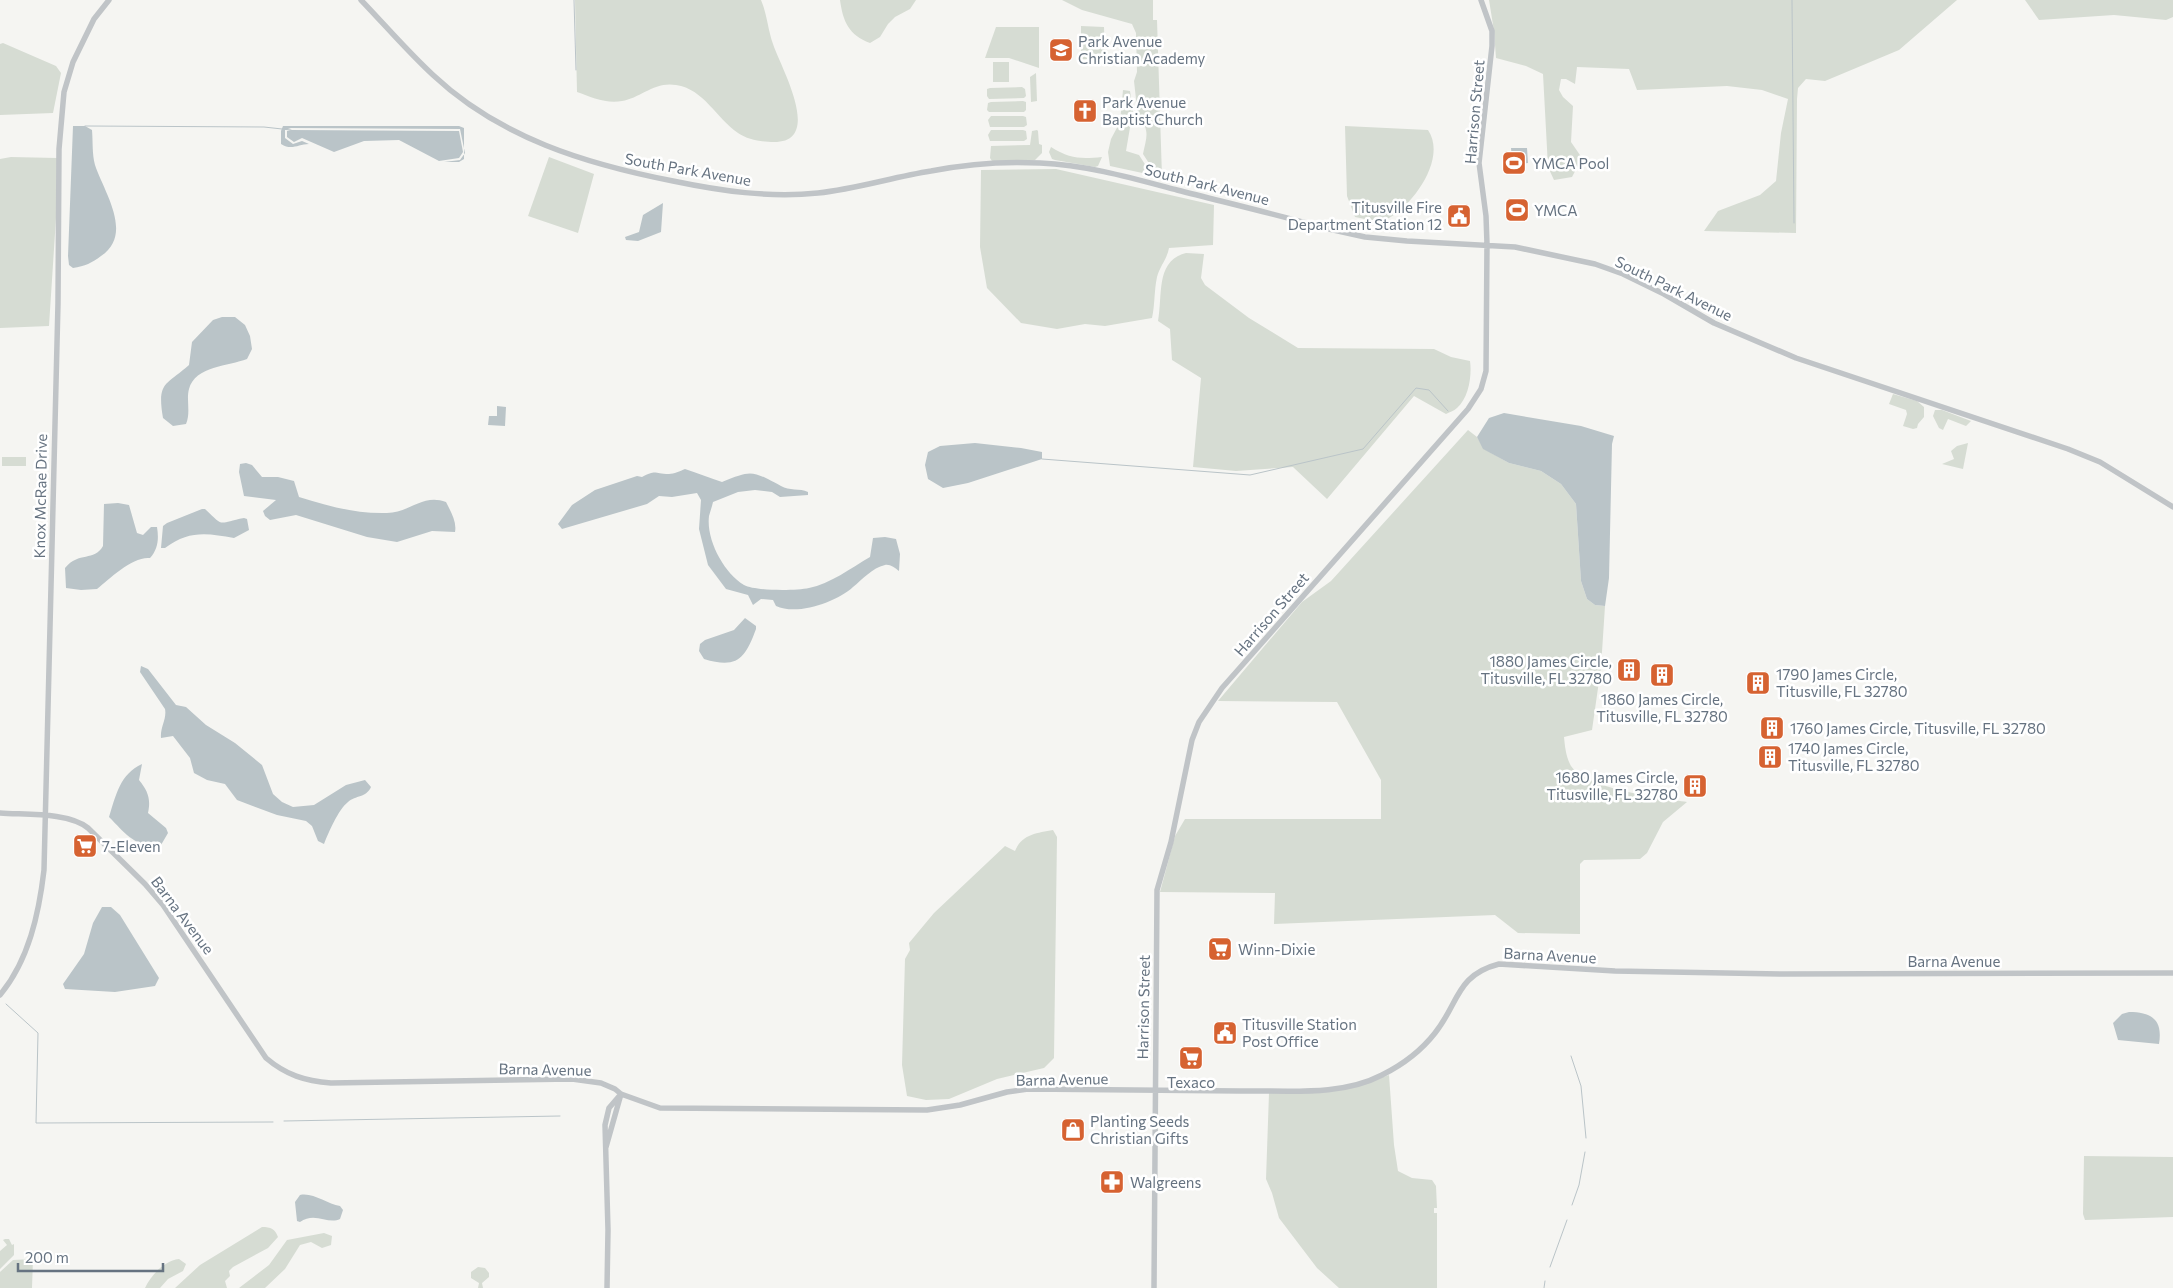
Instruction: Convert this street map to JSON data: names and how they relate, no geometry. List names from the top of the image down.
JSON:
{
  "streets": {
    "street": [
      "Harrison Street",
      "South Park Avenue",
      "Knox McRae Drive",
      "Barna Avenue"
    ]
  },
  "crossings": [
    ["Harrison Street", "South Park Avenue"],
    ["Harrison Street", "Barna Avenue"],
    ["Knox McRae Drive", "Barna Avenue"]
  ],
  "places": {
    "school or university": ["Park Avenue Christian Academy"],
    "church": ["Park Avenue Baptist Church"],
    "sports": ["YMCA Pool", "YMCA"],
    "public building": ["Titusville Fire Department Station 12", "Titusville Station Post Office"],
    "building": [
      "1880 James Circle, Titusville, FL 32780",
      "1860 James Circle, Titusville, FL 32780",
      "1790 James Circle, Titusville, FL 32780",
      "1760 James Circle, Titusville, FL 32780",
      "1740 James Circle, Titusville, FL 32780",
      "1680 James Circle, Titusville, FL 32780"
    ],
    "supermarket": ["7-Eleven", "Winn-Dixie", "Texaco"],
    "shop": ["Planting Seeds Christian Gifts"],
    "pharmacy": ["Walgreens"]
  },
  "scale_bar": "200 m"
}
